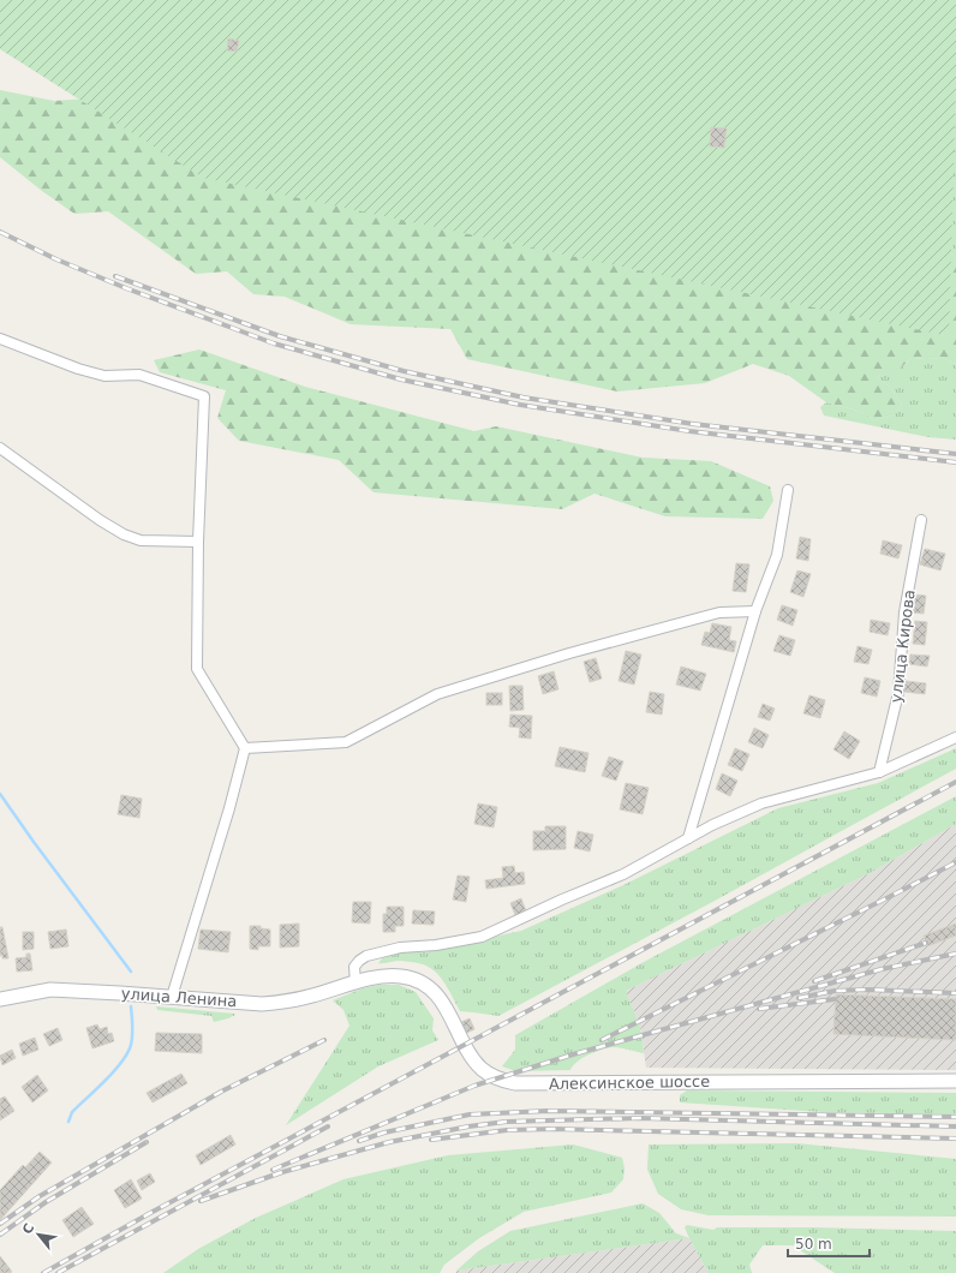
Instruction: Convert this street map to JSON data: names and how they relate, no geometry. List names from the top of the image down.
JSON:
{
  "streets": {
    "main road": ["улица Ленина", "Алексинское шоссе"],
    "street": ["улица Кирова"]
  },
  "crossings": [
    ["улица Ленина", "Алексинское шоссе"]
  ],
  "scale_bar": "50 m",
  "north": "top left"
}
